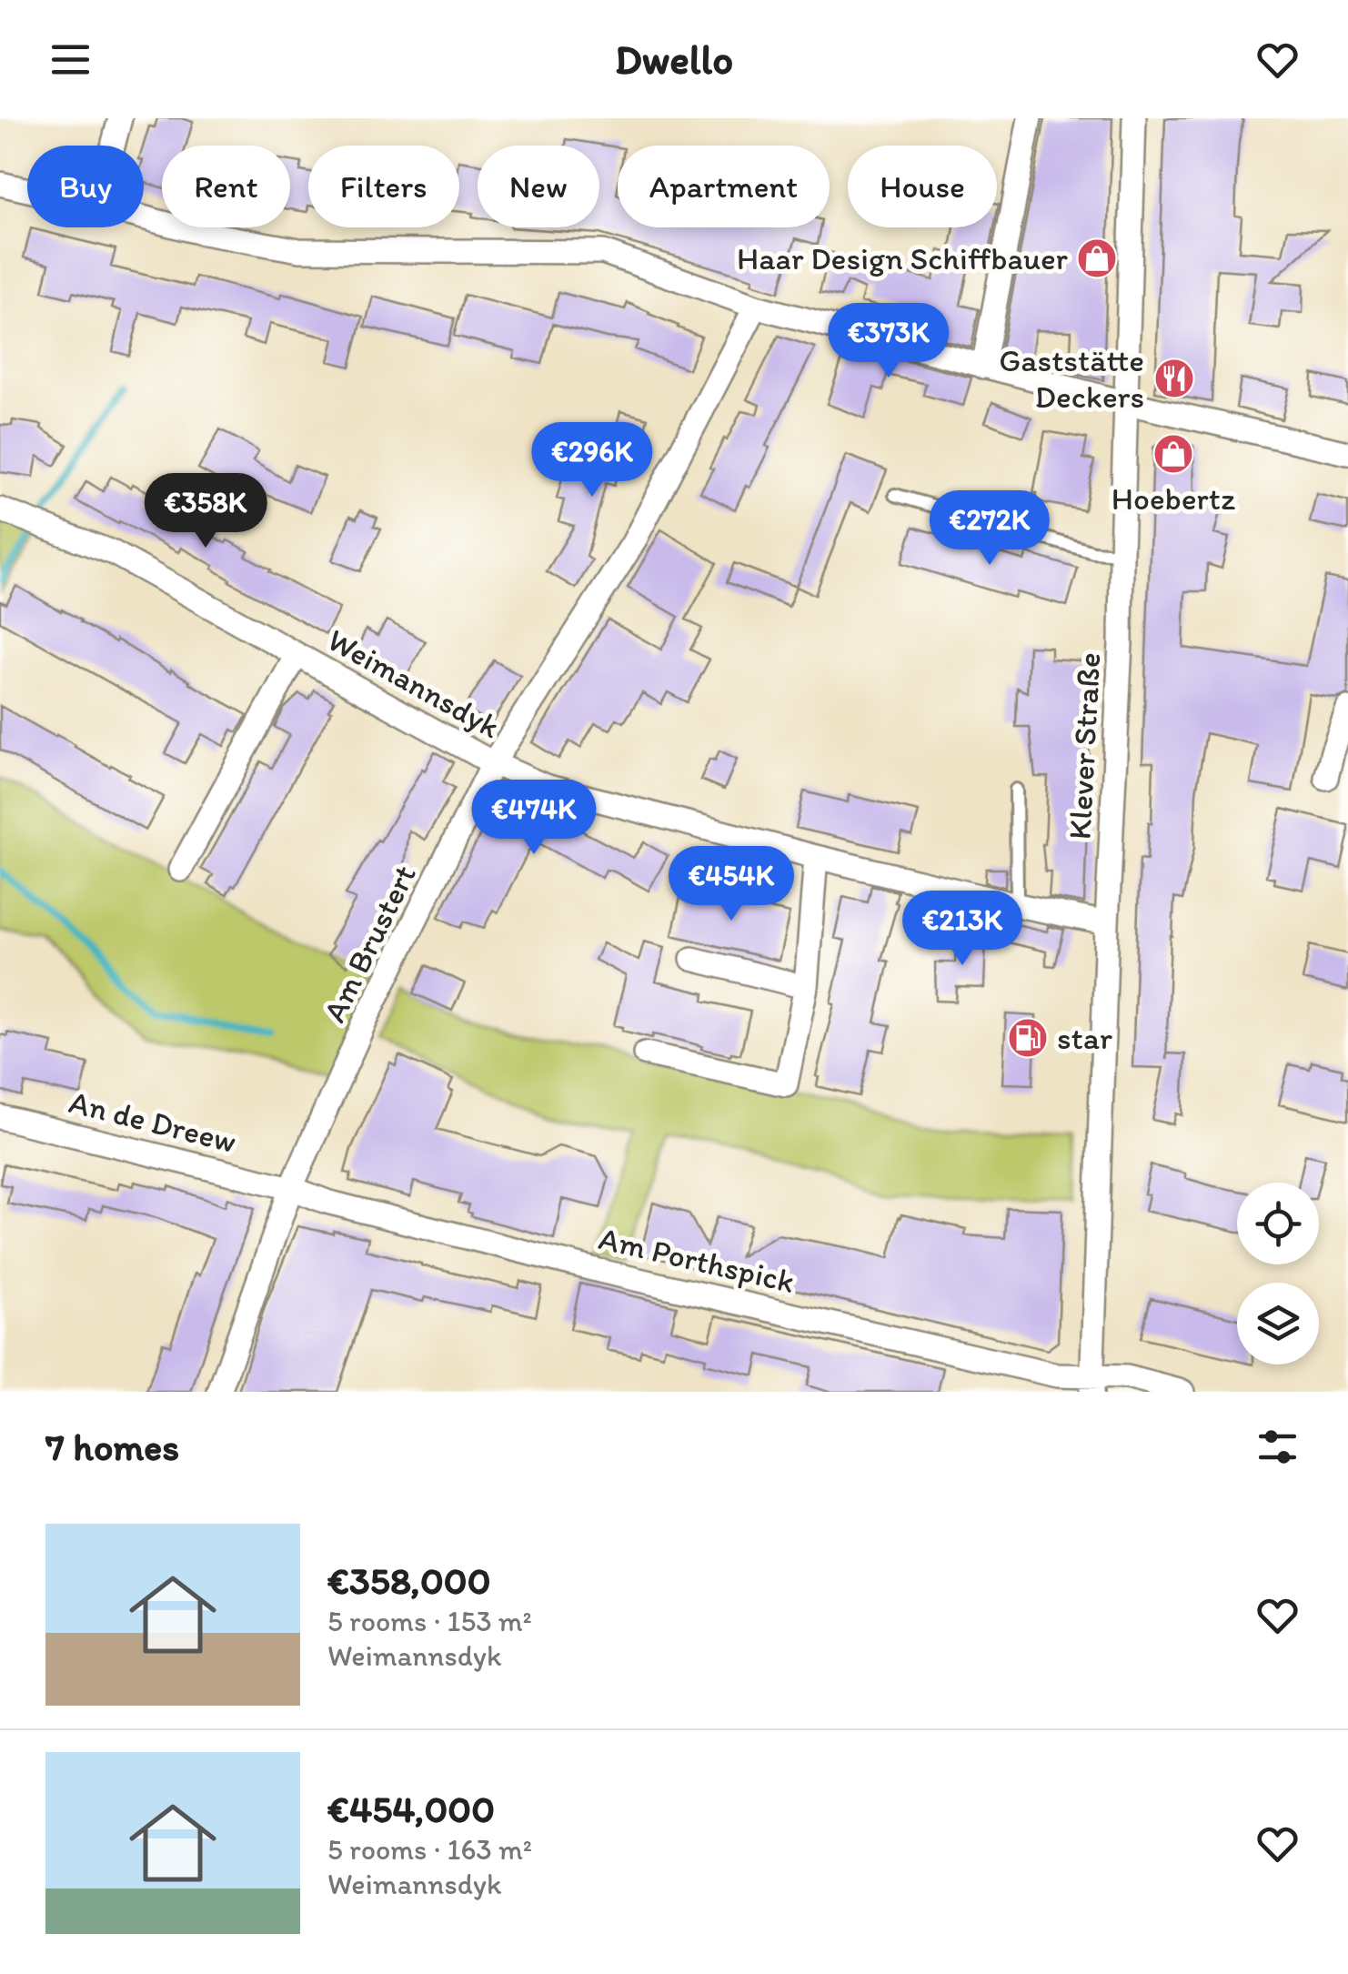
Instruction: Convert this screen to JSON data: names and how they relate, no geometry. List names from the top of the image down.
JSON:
{
  "streets": {
    "street": [
      "Weimannsdyk",
      "Klever Straße",
      "Am Brustert",
      "An de Dreew",
      "Am Porthspick"
    ]
  },
  "crossings": [
    ["Weimannsdyk", "Klever Straße"],
    ["Weimannsdyk", "Am Brustert"],
    ["Klever Straße", "Am Porthspick"],
    ["Am Brustert", "An de Dreew"],
    ["Am Brustert", "Am Porthspick"],
    ["An de Dreew", "Am Porthspick"]
  ],
  "places": {
    "shop": ["Haar Design Schiffbauer", "Hoebertz"],
    "restaurant": ["Gaststätte Deckers"],
    "fuel station": ["star"]
  },
  "page": {
    "header": "Dwello",
    "chip": [
      "Buy",
      "Rent",
      "Filters",
      "New",
      "Apartment",
      "House"
    ],
    "price": [
      "€373K",
      "€296K",
      "€358K",
      "€272K",
      "€474K",
      "€454K",
      "€213K"
    ],
    "heading": "7 homes",
    "list": [
      {
        "name": "€358,000",
        "note": "5 rooms · 153 m² · Weimannsdyk"
      },
      {
        "name": "€454,000",
        "note": "5 rooms · 163 m² · Weimannsdyk"
      }
    ]
  }
}
